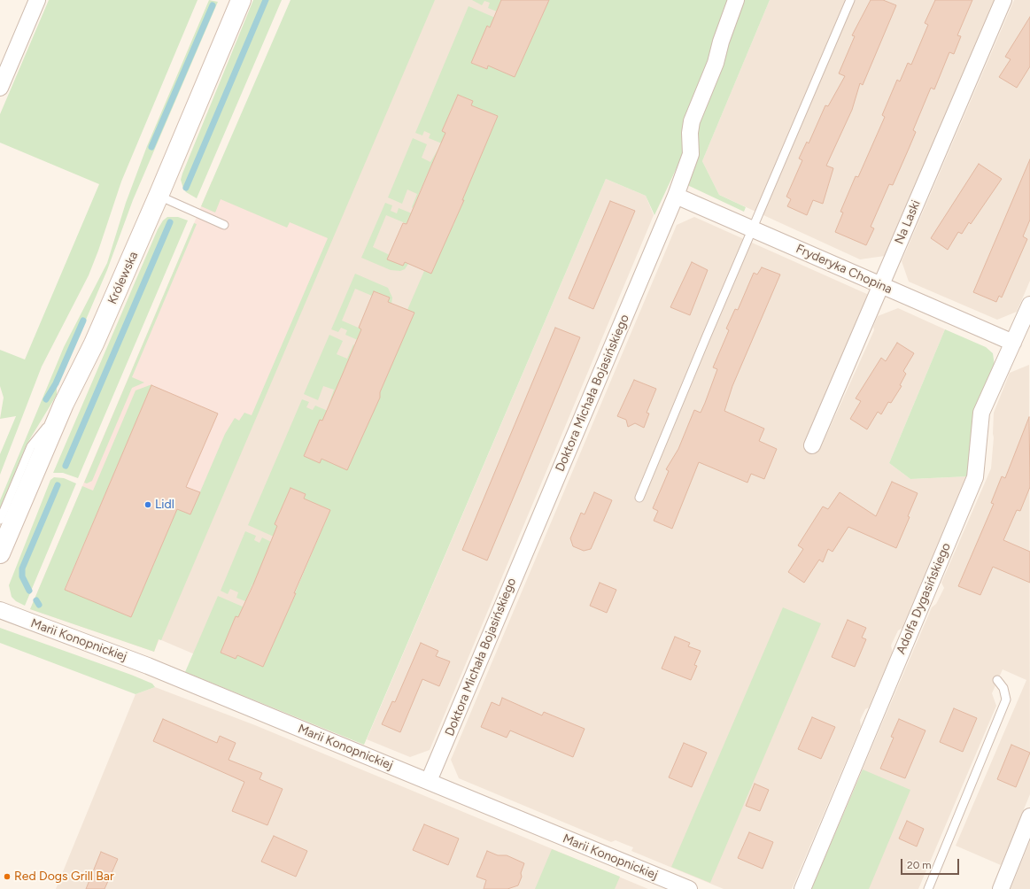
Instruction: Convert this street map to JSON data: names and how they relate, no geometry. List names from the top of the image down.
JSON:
{
  "streets": {
    "main road": ["Królewska"],
    "street": [
      "Na Laski",
      "Fryderyka Chopina",
      "Doktora Michała Bojasińskiego",
      "Adolfa Dygasińskiego",
      "Marii Konopnickiej"
    ]
  },
  "crossings": [
    ["Na Laski", "Fryderyka Chopina"],
    ["Fryderyka Chopina", "Doktora Michała Bojasińskiego"],
    ["Fryderyka Chopina", "Adolfa Dygasińskiego"],
    ["Doktora Michała Bojasińskiego", "Marii Konopnickiej"]
  ],
  "places": ["Lidl", "Red Dogs Grill Bar"],
  "scale_bar": "20 m"
}
